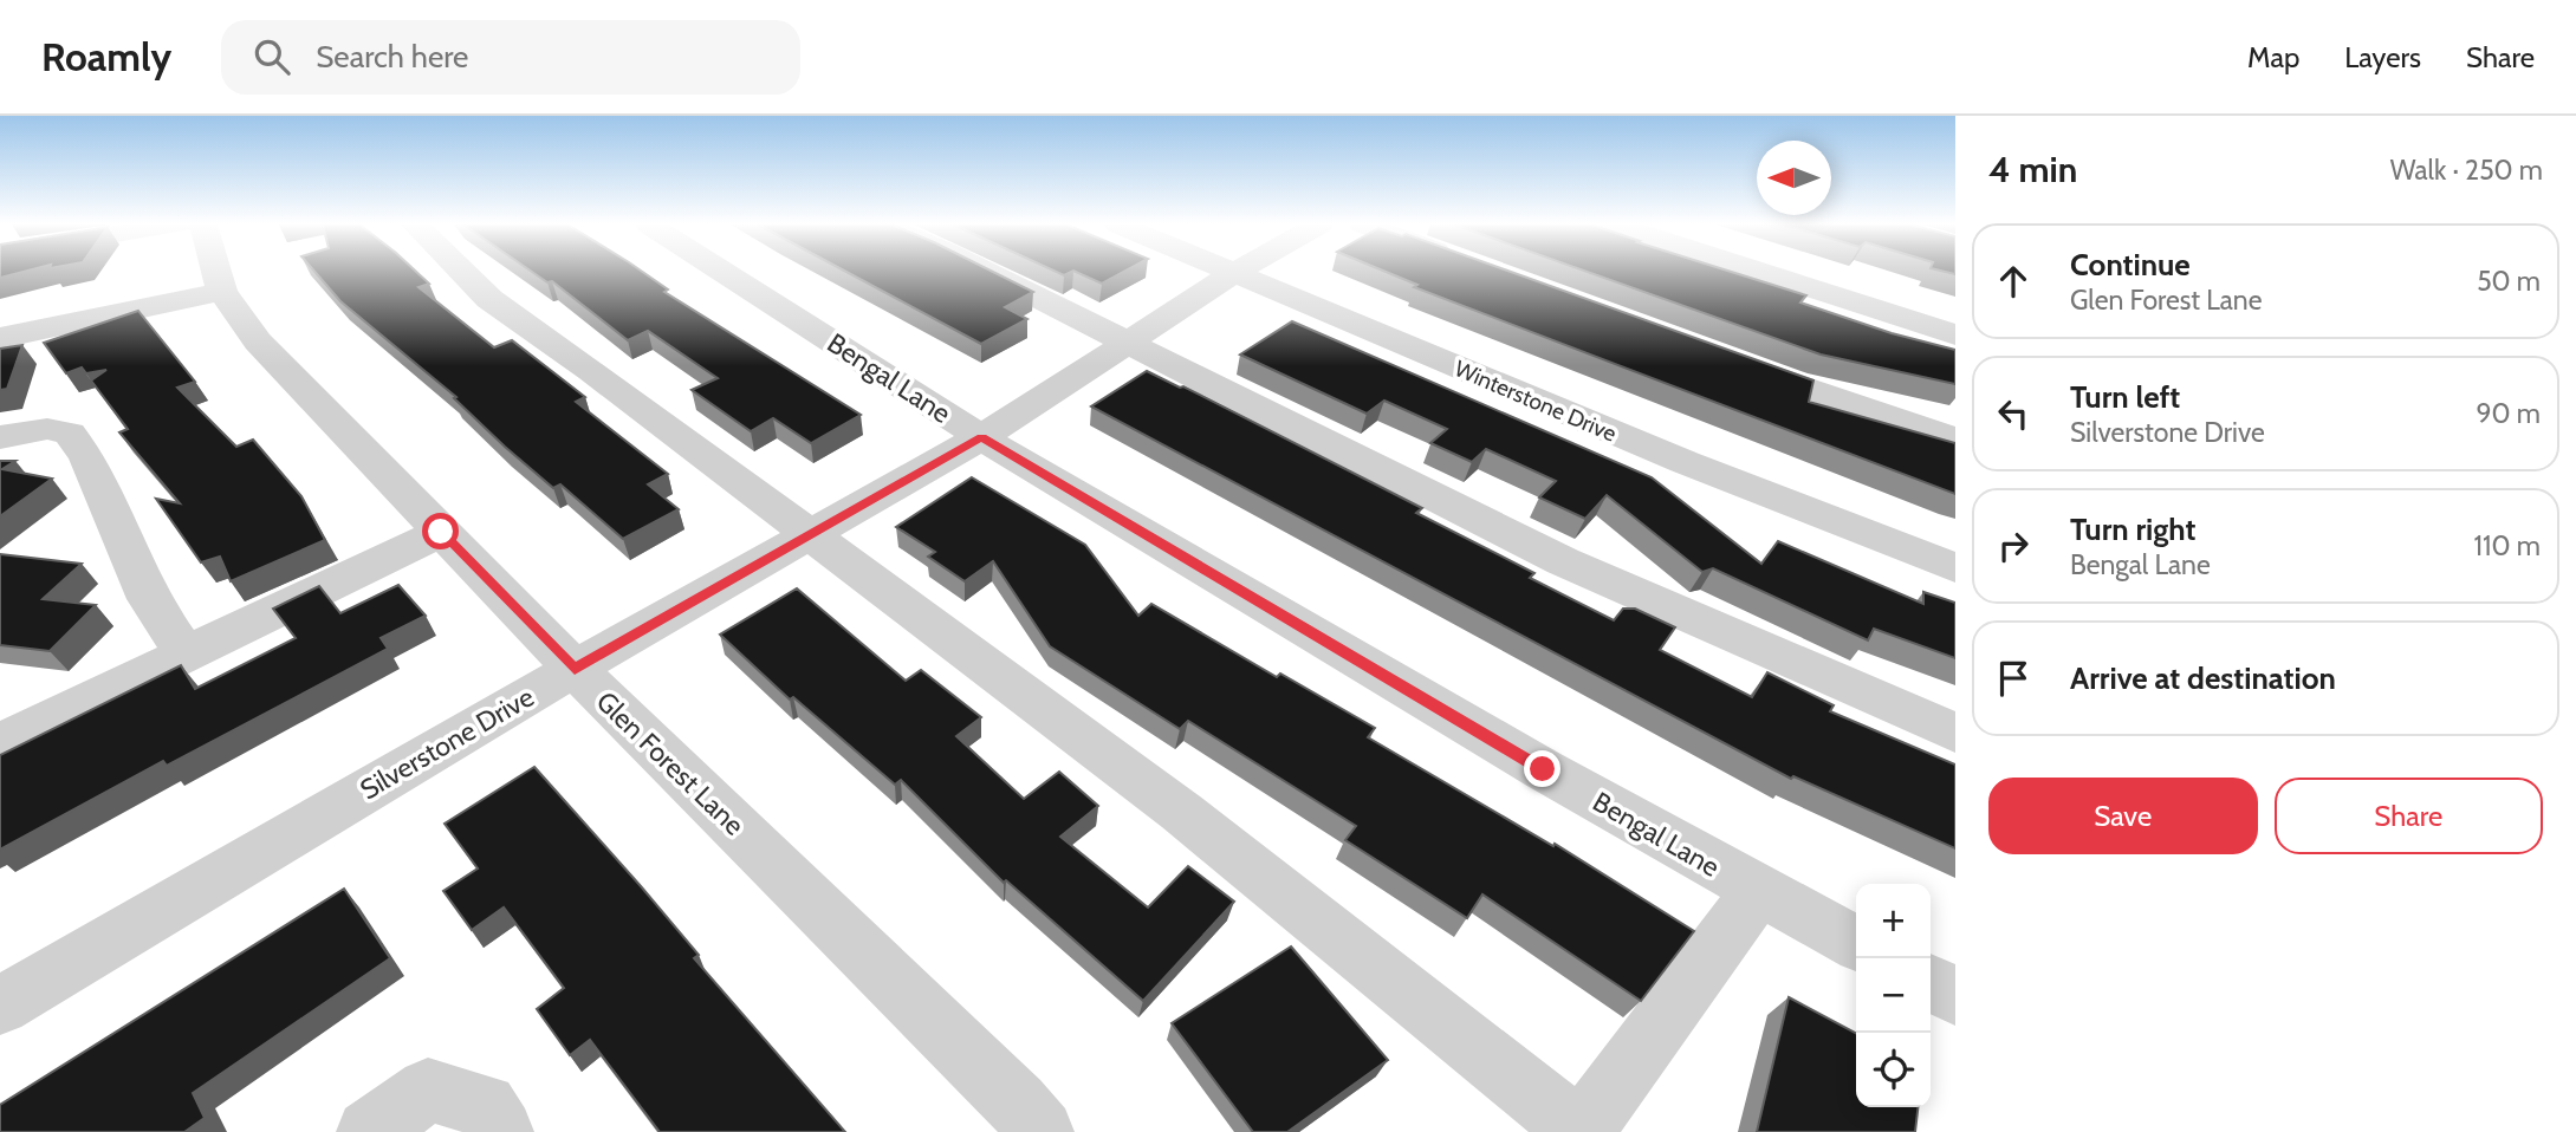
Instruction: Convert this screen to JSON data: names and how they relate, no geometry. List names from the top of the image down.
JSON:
{
  "streets": {
    "street": [
      "Bengal Lane",
      "Winterstone Drive",
      "Silverstone Drive",
      "Glen Forest Lane"
    ]
  },
  "crossings": [
    ["Bengal Lane", "Silverstone Drive"],
    ["Winterstone Drive", "Silverstone Drive"],
    ["Silverstone Drive", "Glen Forest Lane"]
  ],
  "north": "left",
  "page": {
    "header": "Roamly",
    "search": "Search here",
    "nav": ["Map", "Layers", "Share"],
    "heading": ["4 min", "Walk · 250 m"],
    "list": [
      ["Continue", "Glen Forest Lane", "50 m"],
      ["Turn left", "Silverstone Drive", "90 m"],
      ["Turn right", "Bengal Lane", "110 m"],
      "Arrive at destination"
    ],
    "buttons": ["Save", "Share"],
    "map_buttons": ["+", "−"]
  }
}
